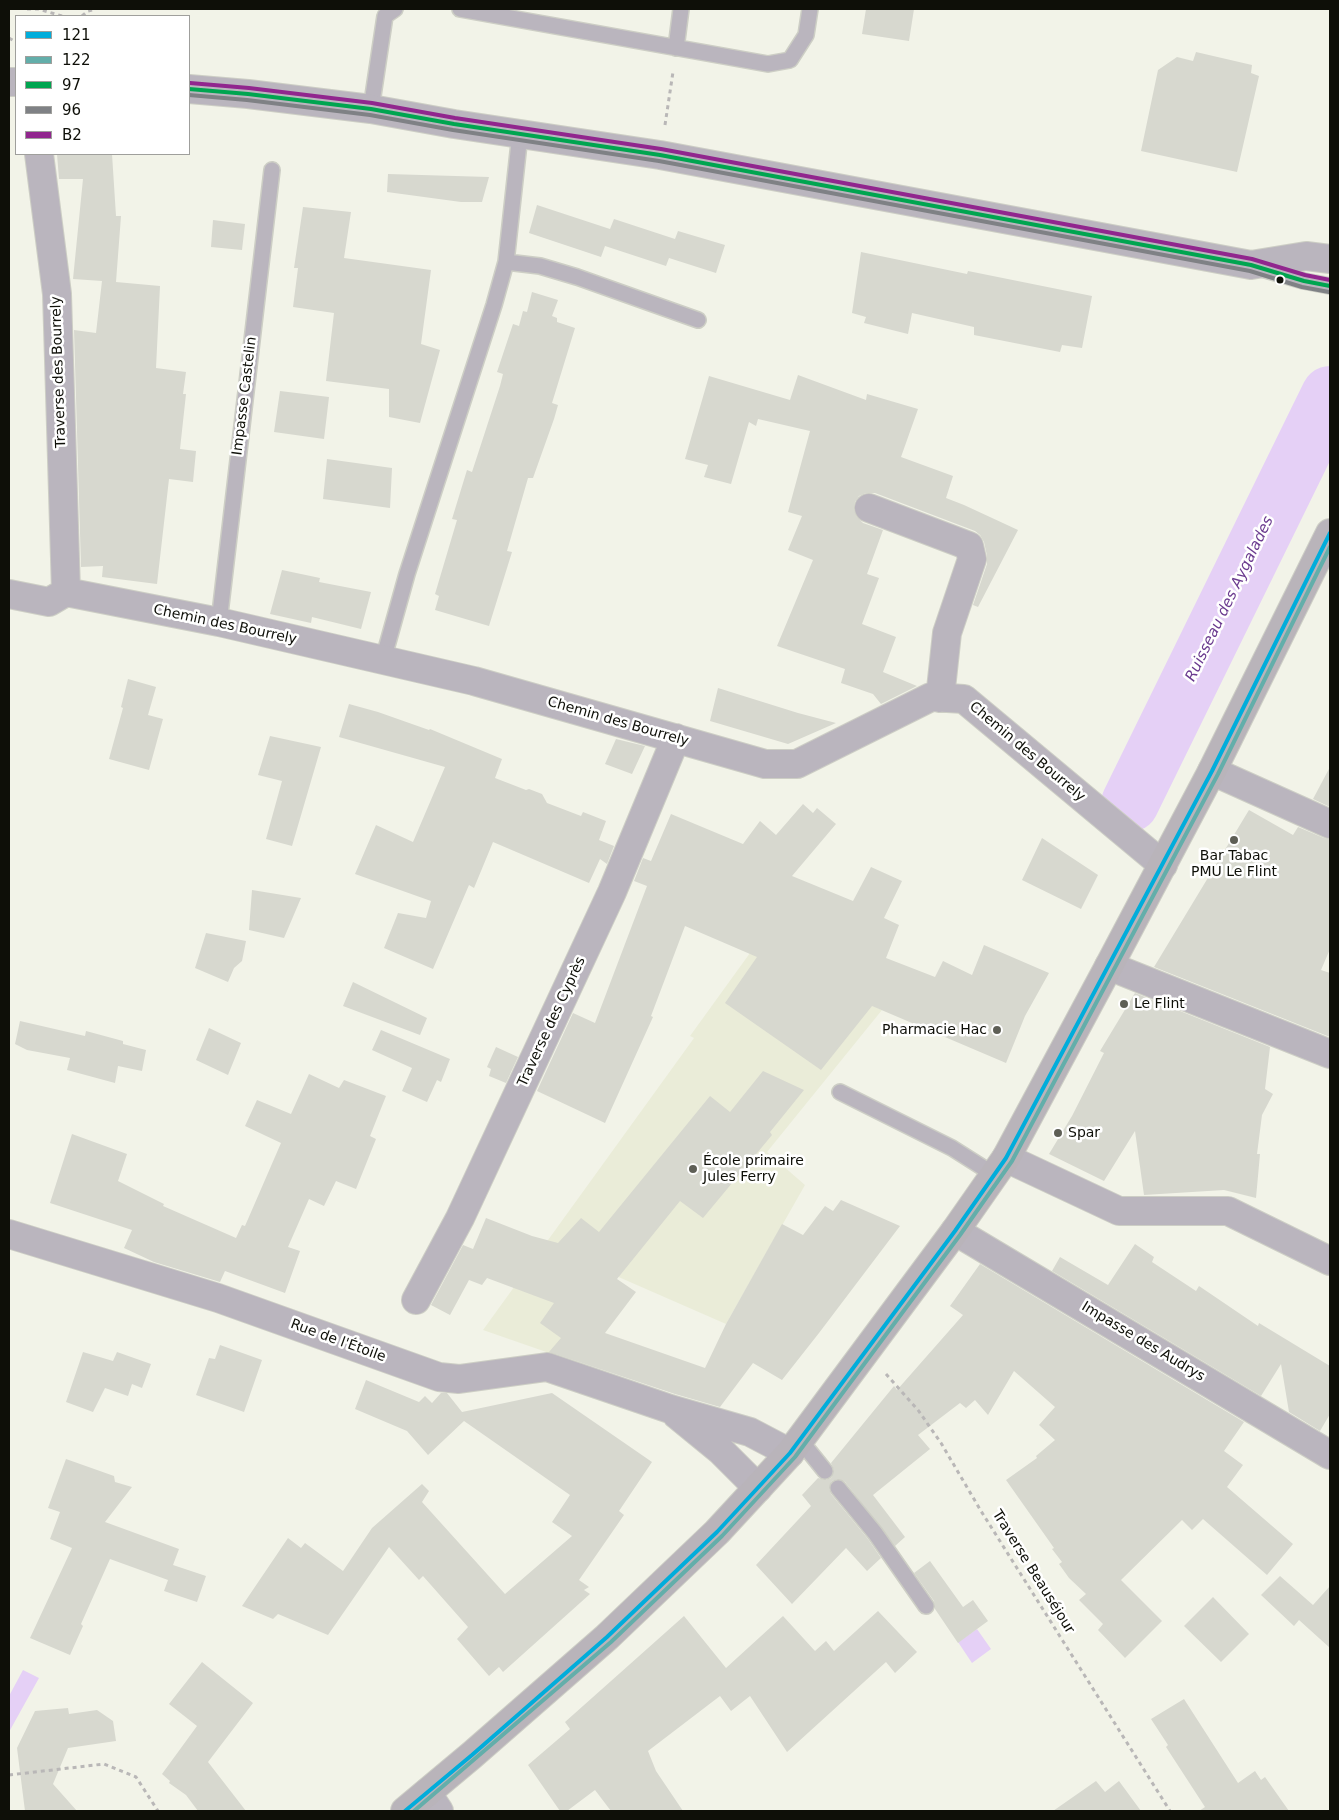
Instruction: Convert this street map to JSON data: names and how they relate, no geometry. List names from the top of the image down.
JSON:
{
  "streets": {
    "street": [
      "Traverse des Bourrely",
      "Chemin des Bourrely",
      "Traverse des Cyprès",
      "Rue de l'Étoile",
      "Impasse des Audrys"
    ],
    "lane": ["Impasse Castelin"],
    "path": ["Traverse Beauséjour"]
  },
  "crossings": [
    ["Traverse des Bourrely", "Chemin des Bourrely"],
    ["Impasse Castelin", "Chemin des Bourrely"],
    ["Chemin des Bourrely", "Traverse des Cyprès"]
  ],
  "water": ["Ruisseau des Aygalades"],
  "places": [
    "Bar Tabac PMU Le Flint",
    "Le Flint",
    "Pharmacie Hac",
    "Spar",
    "École primaire Jules Ferry"
  ],
  "lines": [
    "transit line B2",
    "transit line 97",
    "transit line 96",
    "transit line 121",
    "transit line 122"
  ],
  "legend": [
    "121",
    "122",
    "97",
    "96",
    "B2"
  ]
}
